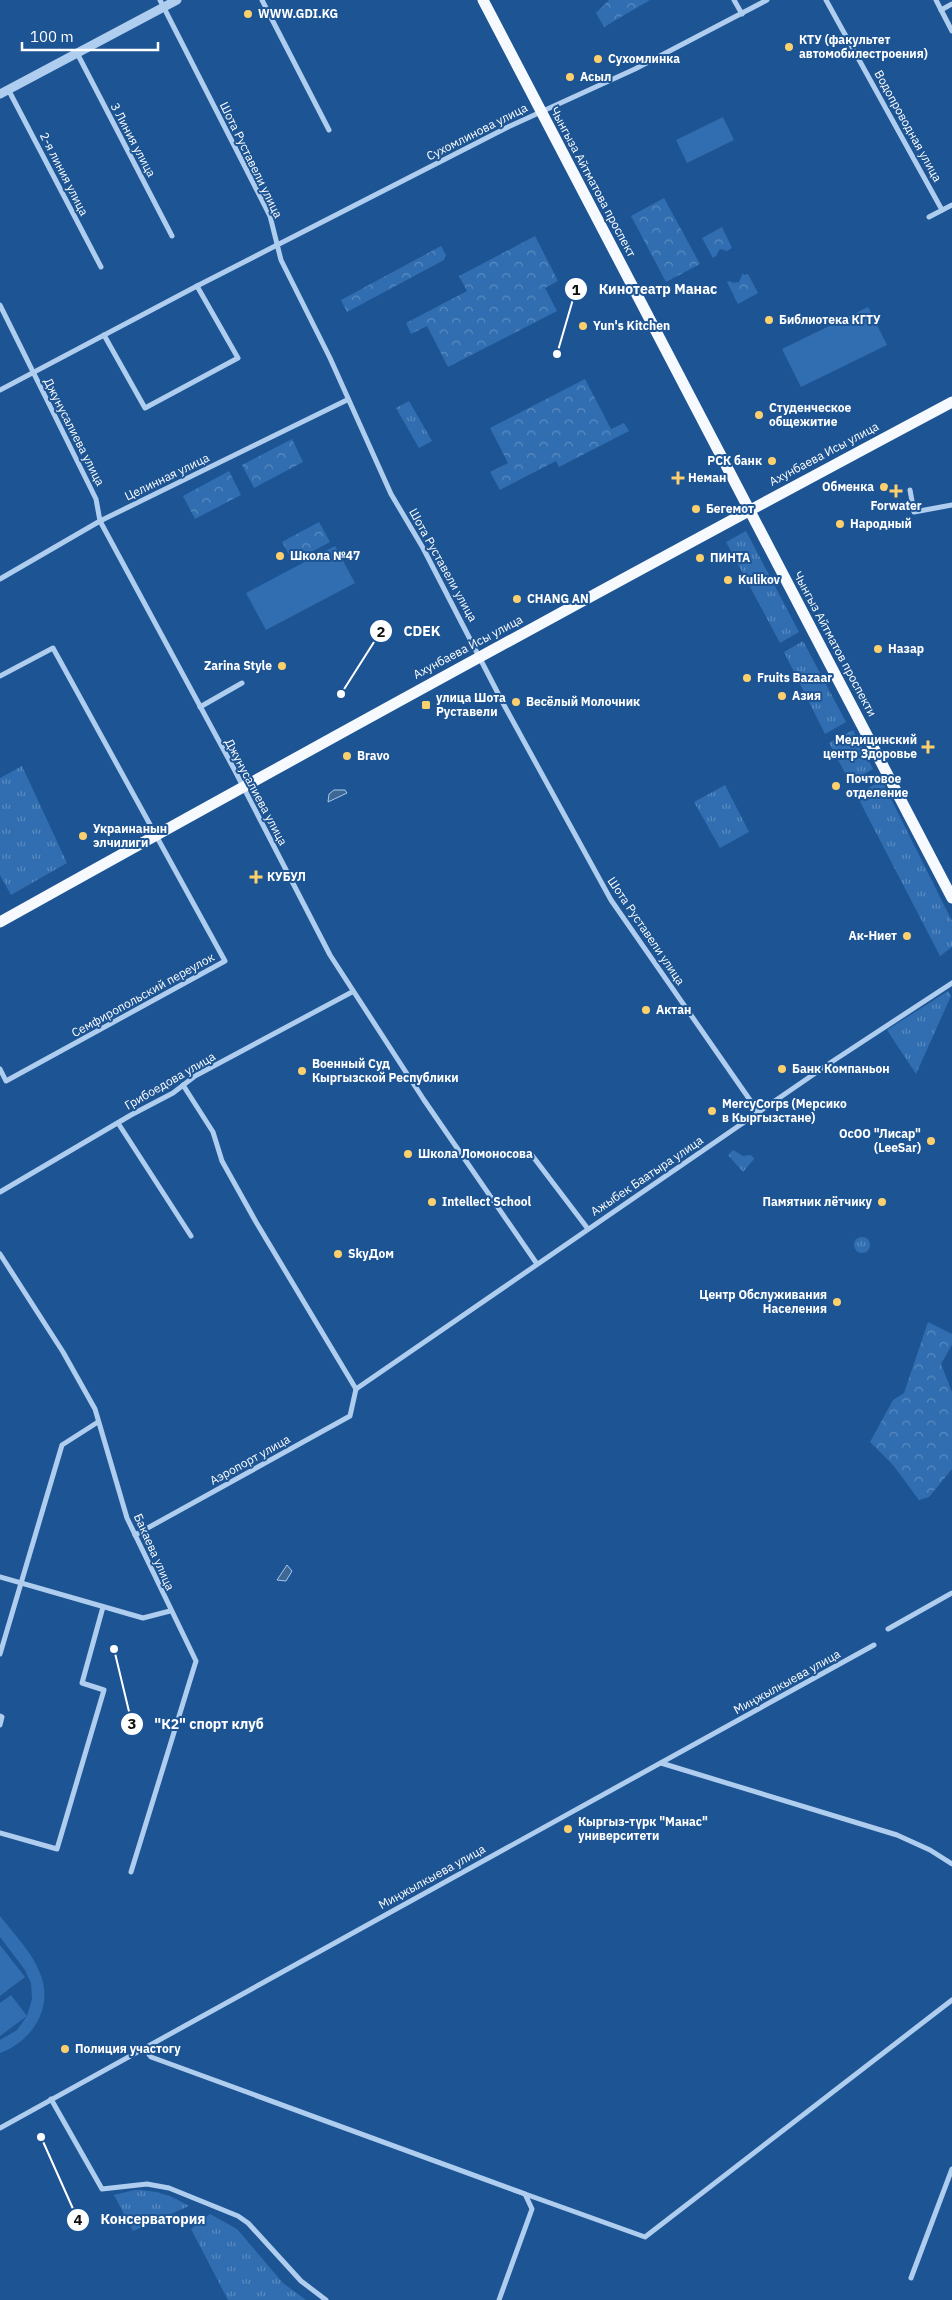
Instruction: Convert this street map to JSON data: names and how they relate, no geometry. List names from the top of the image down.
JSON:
{
  "streets": {
    "main road": ["Чынгыза Айтматова проспект", "Ахунбаева Исы улица", "Чынгыз Айтматов проспекти"],
    "street": [
      "Водопроводная улица",
      "Сухомлинова улица",
      "3 Линия улица",
      "Шота Руставели улица",
      "2-я линия улица",
      "Джунусалиева улица",
      "Целинная улица",
      "Семфиропольский переулок",
      "Грибоедова улица",
      "Ажыбек Баатыра улица",
      "Аэропорт улица",
      "Бакаева улица",
      "Миңжылкыева улица"
    ]
  },
  "crossings": [
    ["Сухомлинова улица", "Шота Руставели улица"],
    ["Сухомлинова улица", "Чынгыза Айтматова проспект"],
    ["Сухомлинова улица", "Джунусалиева улица"],
    ["Шота Руставели улица", "Ахунбаева Исы улица"],
    ["Шота Руставели улица", "Целинная улица"],
    ["Шота Руставели улица", "Ажыбек Баатыра улица"],
    ["Чынгыза Айтматова проспект", "Ахунбаева Исы улица"],
    ["Чынгыза Айтматова проспект", "Чынгыз Айтматов проспекти"],
    ["Джунусалиева улица", "Ахунбаева Исы улица"],
    ["Джунусалиева улица", "Целинная улица"],
    ["Джунусалиева улица", "Грибоедова улица"],
    ["Джунусалиева улица", "Ажыбек Баатыра улица"],
    ["Ахунбаева Исы улица", "Чынгыз Айтматов проспекти"],
    ["Ахунбаева Исы улица", "Семфиропольский переулок"],
    ["Ажыбек Баатыра улица", "Аэропорт улица"],
    ["Аэропорт улица", "Бакаева улица"]
  ],
  "places": {
    "other": [
      "WWW.GDI.KG",
      "КТУ (факультет автомобилестроения)",
      "Сухомлинка",
      "Асыл",
      "Библиотека КГТУ",
      "Yun's Kitchen",
      "Кинотеатр Манас",
      "Студенческое общежитие",
      "РСК банк",
      "Обменка",
      "Бегемот",
      "Народный",
      "Школа №47",
      "ПИНТА",
      "Kulikov",
      "CHANG AN",
      "Назар",
      "Zarina Style",
      "Fruits Bazaar",
      "CDEK",
      "Азия",
      "Весёлый Молочник",
      "Bravo",
      "Почтовое отделение",
      "Украинанын элчилиги",
      "Ак-Ниет",
      "Актан",
      "Банк Компаньон",
      "Военный Суд Кыргызской Республики",
      "MercyCorps (Мерсико в Кыргызстане)",
      "ОсОО \"Лисар\" (LeeSar)",
      "Школа Ломоносова",
      "Intellect School",
      "Памятник лётчику",
      "SkyДом",
      "Центр Обслуживания Населения",
      "\"К2\" спорт клуб",
      "Кыргыз-түрк \"Манас\" университети",
      "Полиция участогу",
      "Консерватория"
    ],
    "health": [
      "Неман",
      "Forwater",
      "Медицинский центр Здоровье",
      "КУБУЛ"
    ],
    "transit": ["улица Шота Руставели"]
  },
  "scale_bar": "100 m"
}
